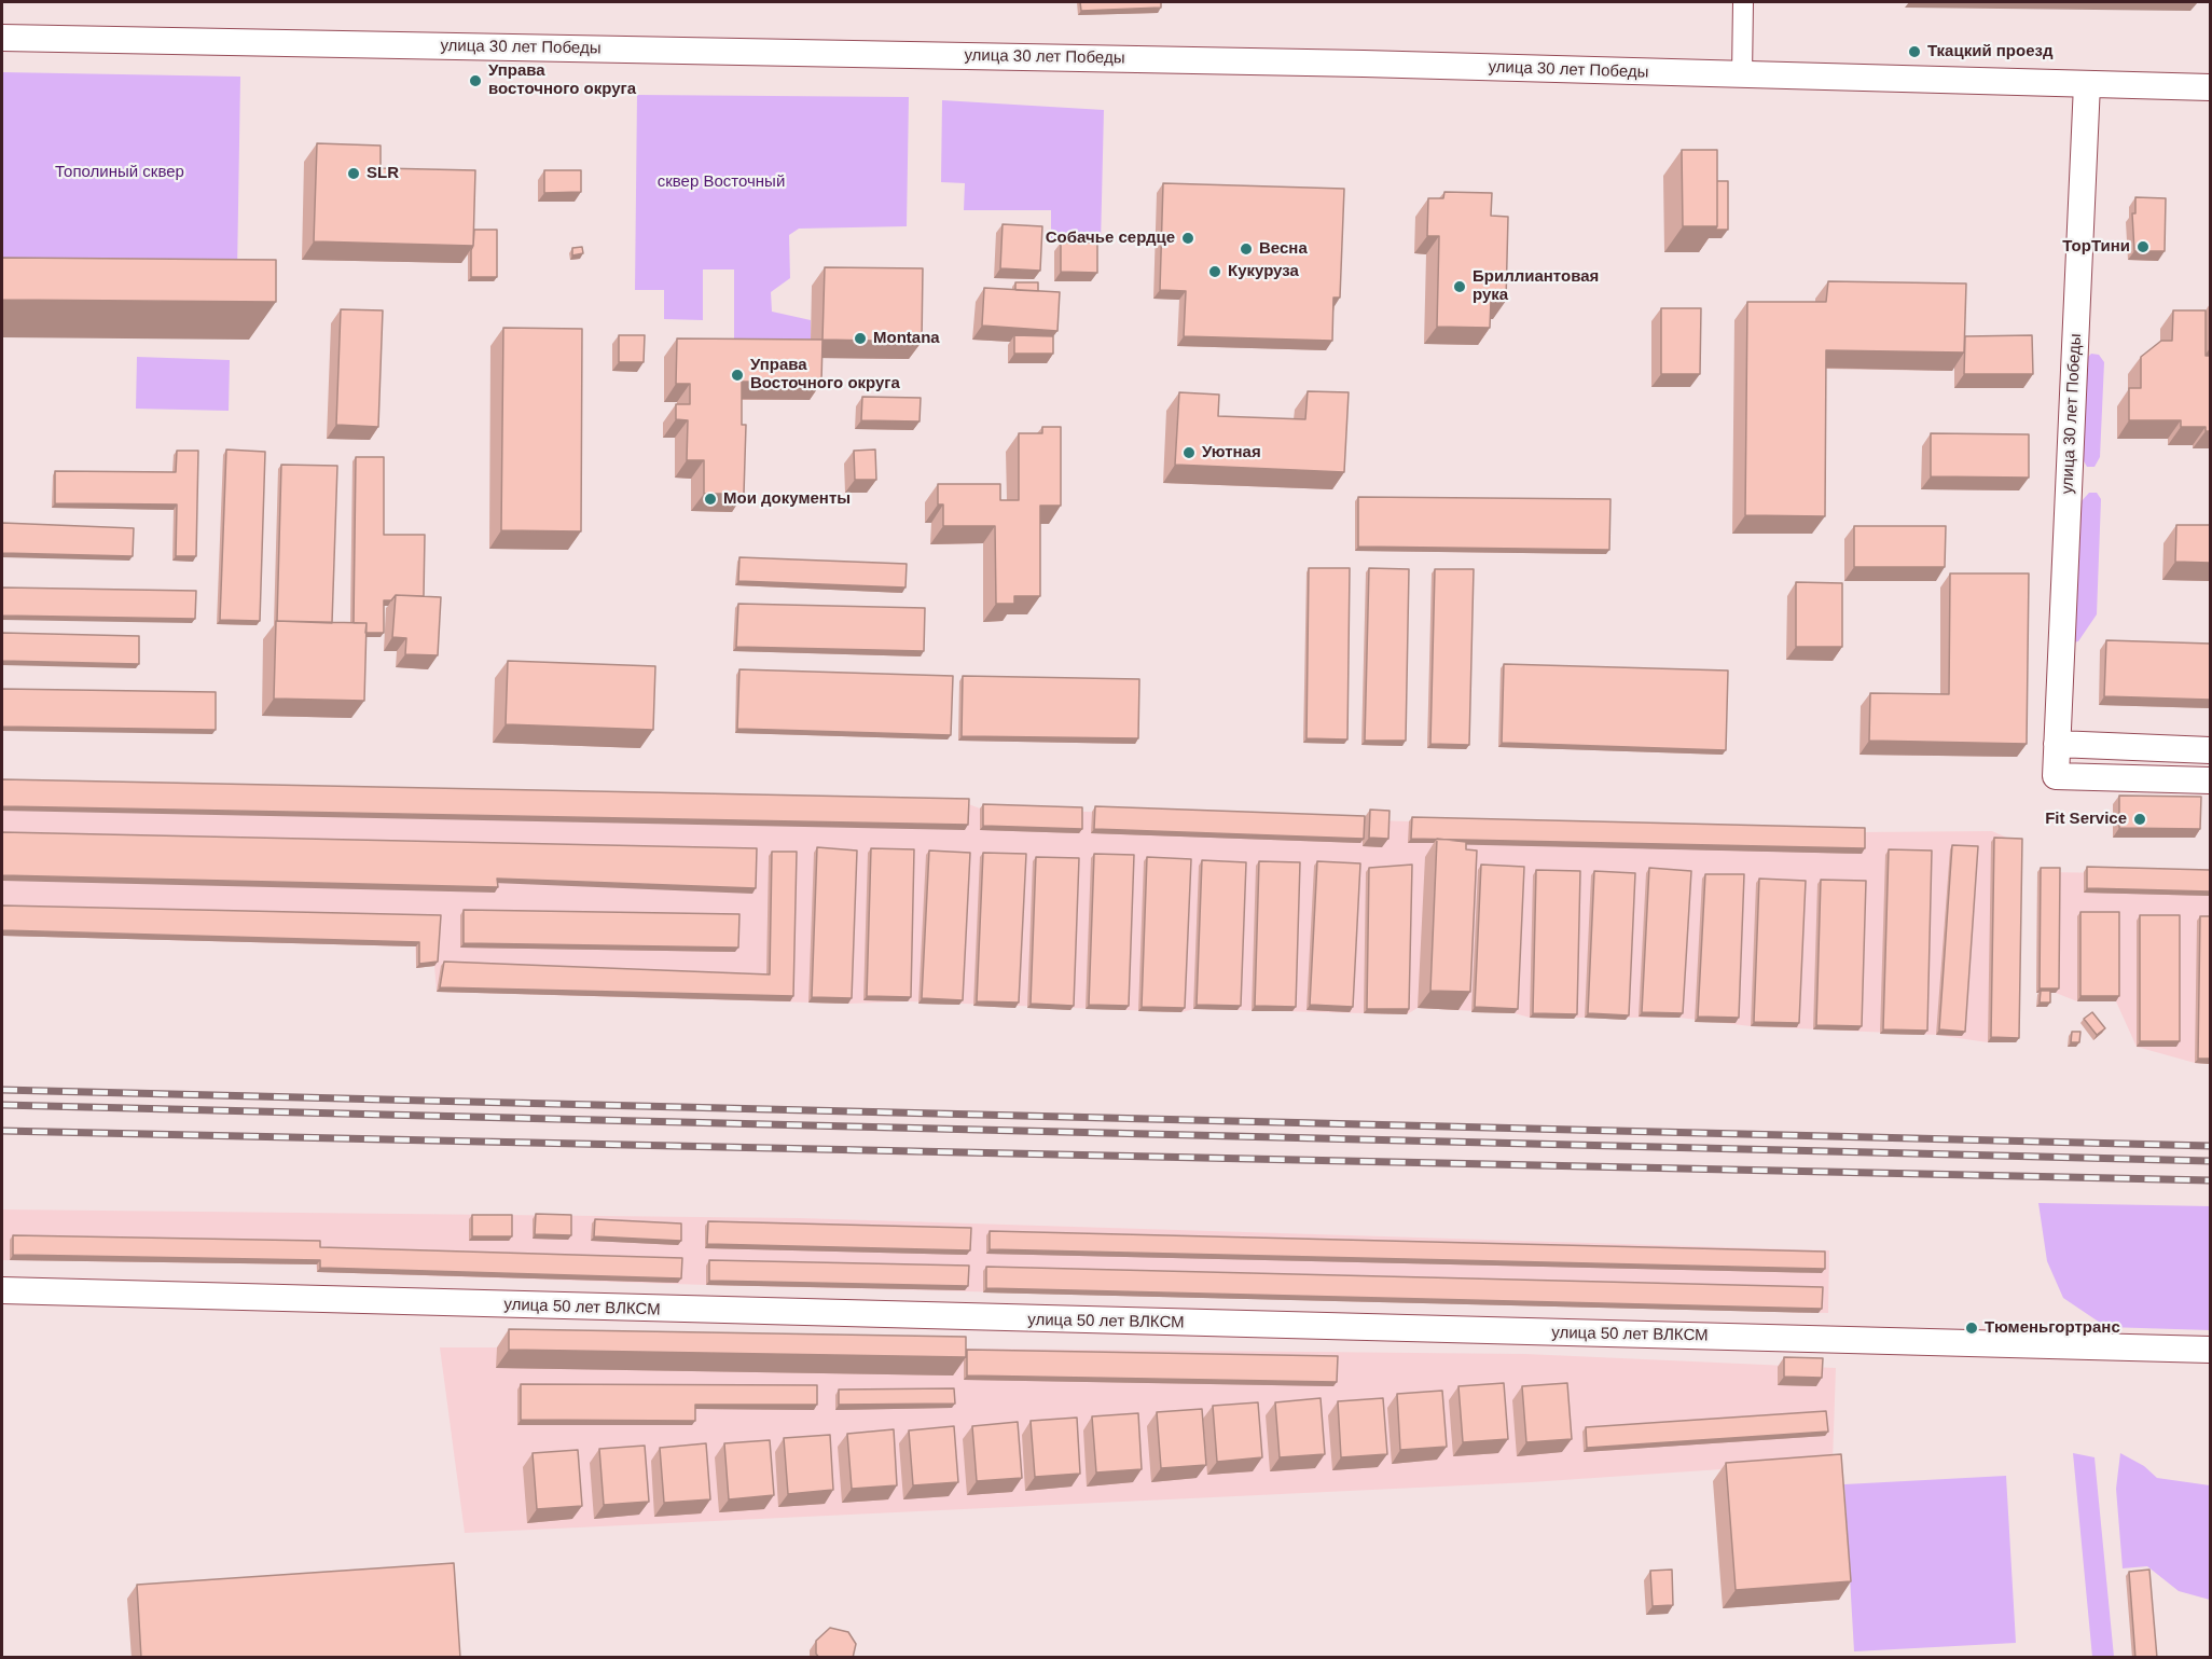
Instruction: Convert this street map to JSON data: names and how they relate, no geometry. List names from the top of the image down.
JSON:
{
  "streets": {
    "street": ["улица 30 лет Победы", "улица 50 лет ВЛКСМ"]
  },
  "parks": ["Тополиный сквер", "сквер Восточный"],
  "places": [
    "Ткацкий проезд",
    "Управа восточного округа",
    "SLR",
    "Собачье сердце",
    "ТорТини",
    "Весна",
    "Кукуруза",
    "Бриллиантовая рука",
    "Montana",
    "Управа Восточного округа",
    "Уютная",
    "Мои документы",
    "Fit Service",
    "Тюменьгортранс"
  ]
}
